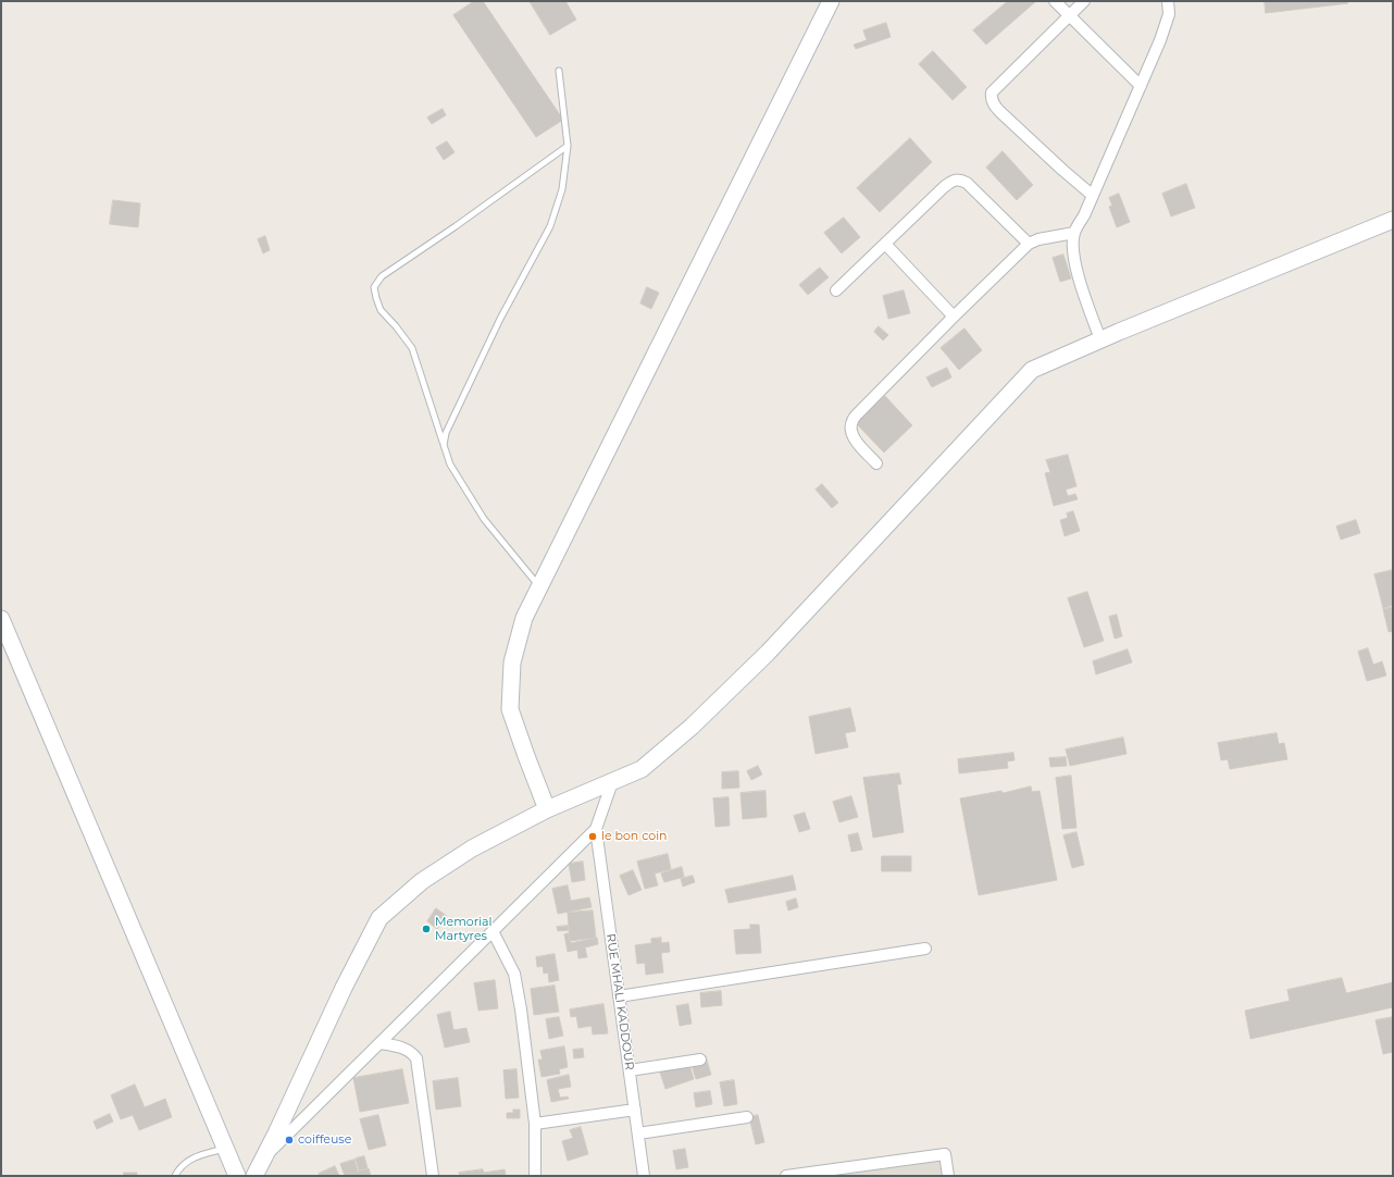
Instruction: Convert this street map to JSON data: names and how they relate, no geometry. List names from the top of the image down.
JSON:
{
  "streets": {
    "street": ["RUE MHALI KADDOUR"]
  },
  "places": ["le bon coin", "Memorial Martyres", "coiffeuse"]
}
